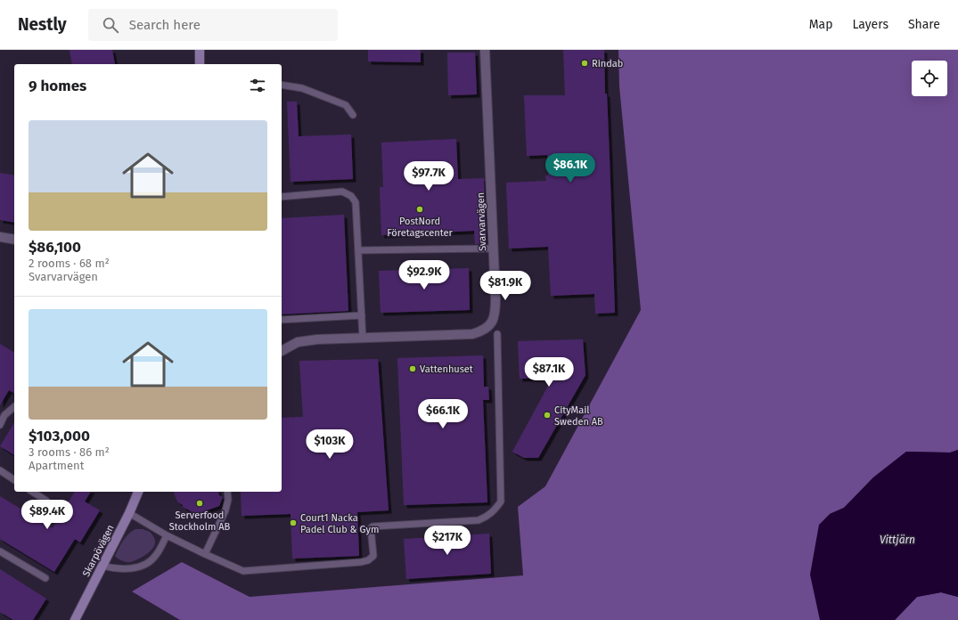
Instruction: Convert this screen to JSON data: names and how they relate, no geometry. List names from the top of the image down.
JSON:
{
  "streets": {
    "street": ["Svarvarvägen", "Skarpövägen"]
  },
  "water": ["Vittjärn"],
  "places": [
    "Rindab",
    "PostNord Företagscenter",
    "Vattenhuset",
    "CityMail Sweden AB",
    "Serverfood Stockholm AB",
    "Court1 Nacka Padel Club & Gym"
  ],
  "page": {
    "header": "Nestly",
    "search": "Search here",
    "nav": ["Map", "Layers", "Share"],
    "heading": "9 homes",
    "list": [
      {
        "name": "$86,100",
        "note": "2 rooms · 68 m² · Svarvarvägen"
      },
      {
        "name": "$103,000",
        "note": "3 rooms · 86 m² · Apartment"
      }
    ],
    "price": [
      "$86.1K",
      "$97.7K",
      "$92.9K",
      "$81.9K",
      "$87.1K",
      "$66.1K",
      "$103K",
      "$89.4K",
      "$217K"
    ]
  }
}
